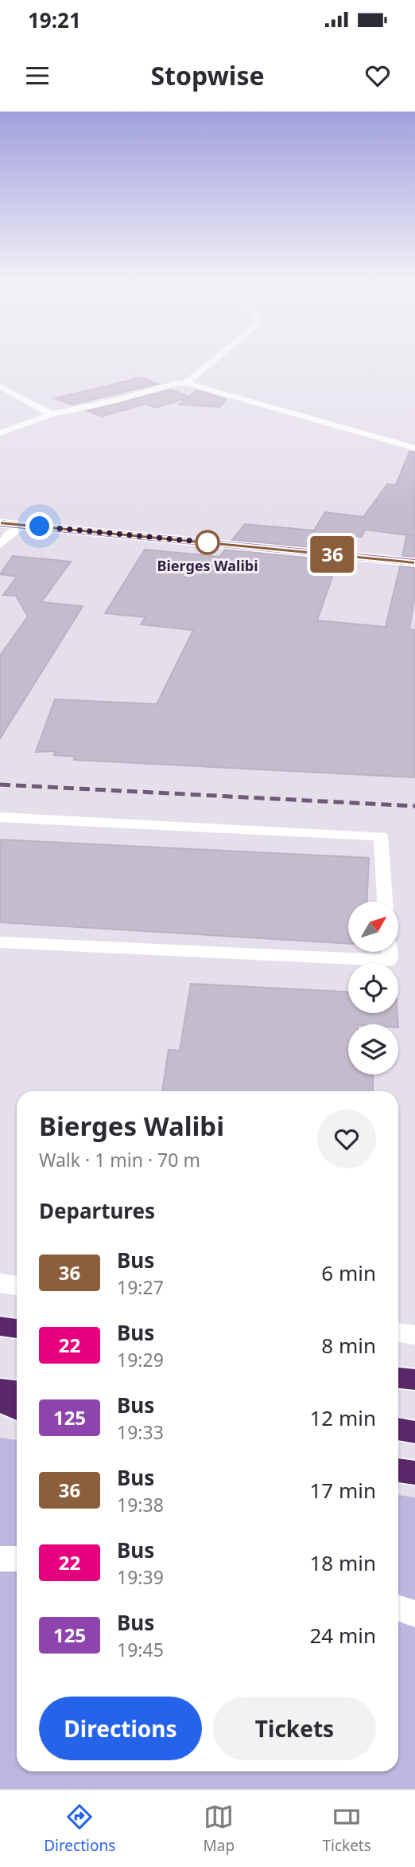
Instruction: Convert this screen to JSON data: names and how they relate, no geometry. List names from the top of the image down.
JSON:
{
  "places": ["Bierges Walibi"],
  "lines": ["bus line 36"],
  "north": "top right",
  "page": {
    "status": "19:21",
    "header": "Stopwise",
    "on_map": "36",
    "heading": [
      ["Bierges Walibi", "Walk · 1 min · 70 m"],
      "Departures"
    ],
    "list": [
      {
        "mark": "36",
        "name": "Bus",
        "note": "19:27",
        "value": "6 min"
      },
      {
        "mark": "22",
        "name": "Bus",
        "note": "19:29",
        "value": "8 min"
      },
      {
        "mark": "125",
        "name": "Bus",
        "note": "19:33",
        "value": "12 min"
      },
      {
        "mark": "36",
        "name": "Bus",
        "note": "19:38",
        "value": "17 min"
      },
      {
        "mark": "22",
        "name": "Bus",
        "note": "19:39",
        "value": "18 min"
      },
      {
        "mark": "125",
        "name": "Bus",
        "note": "19:45",
        "value": "24 min"
      }
    ],
    "buttons": ["Directions", "Tickets"],
    "tabs": ["Directions", "Map", "Tickets"]
  }
}
